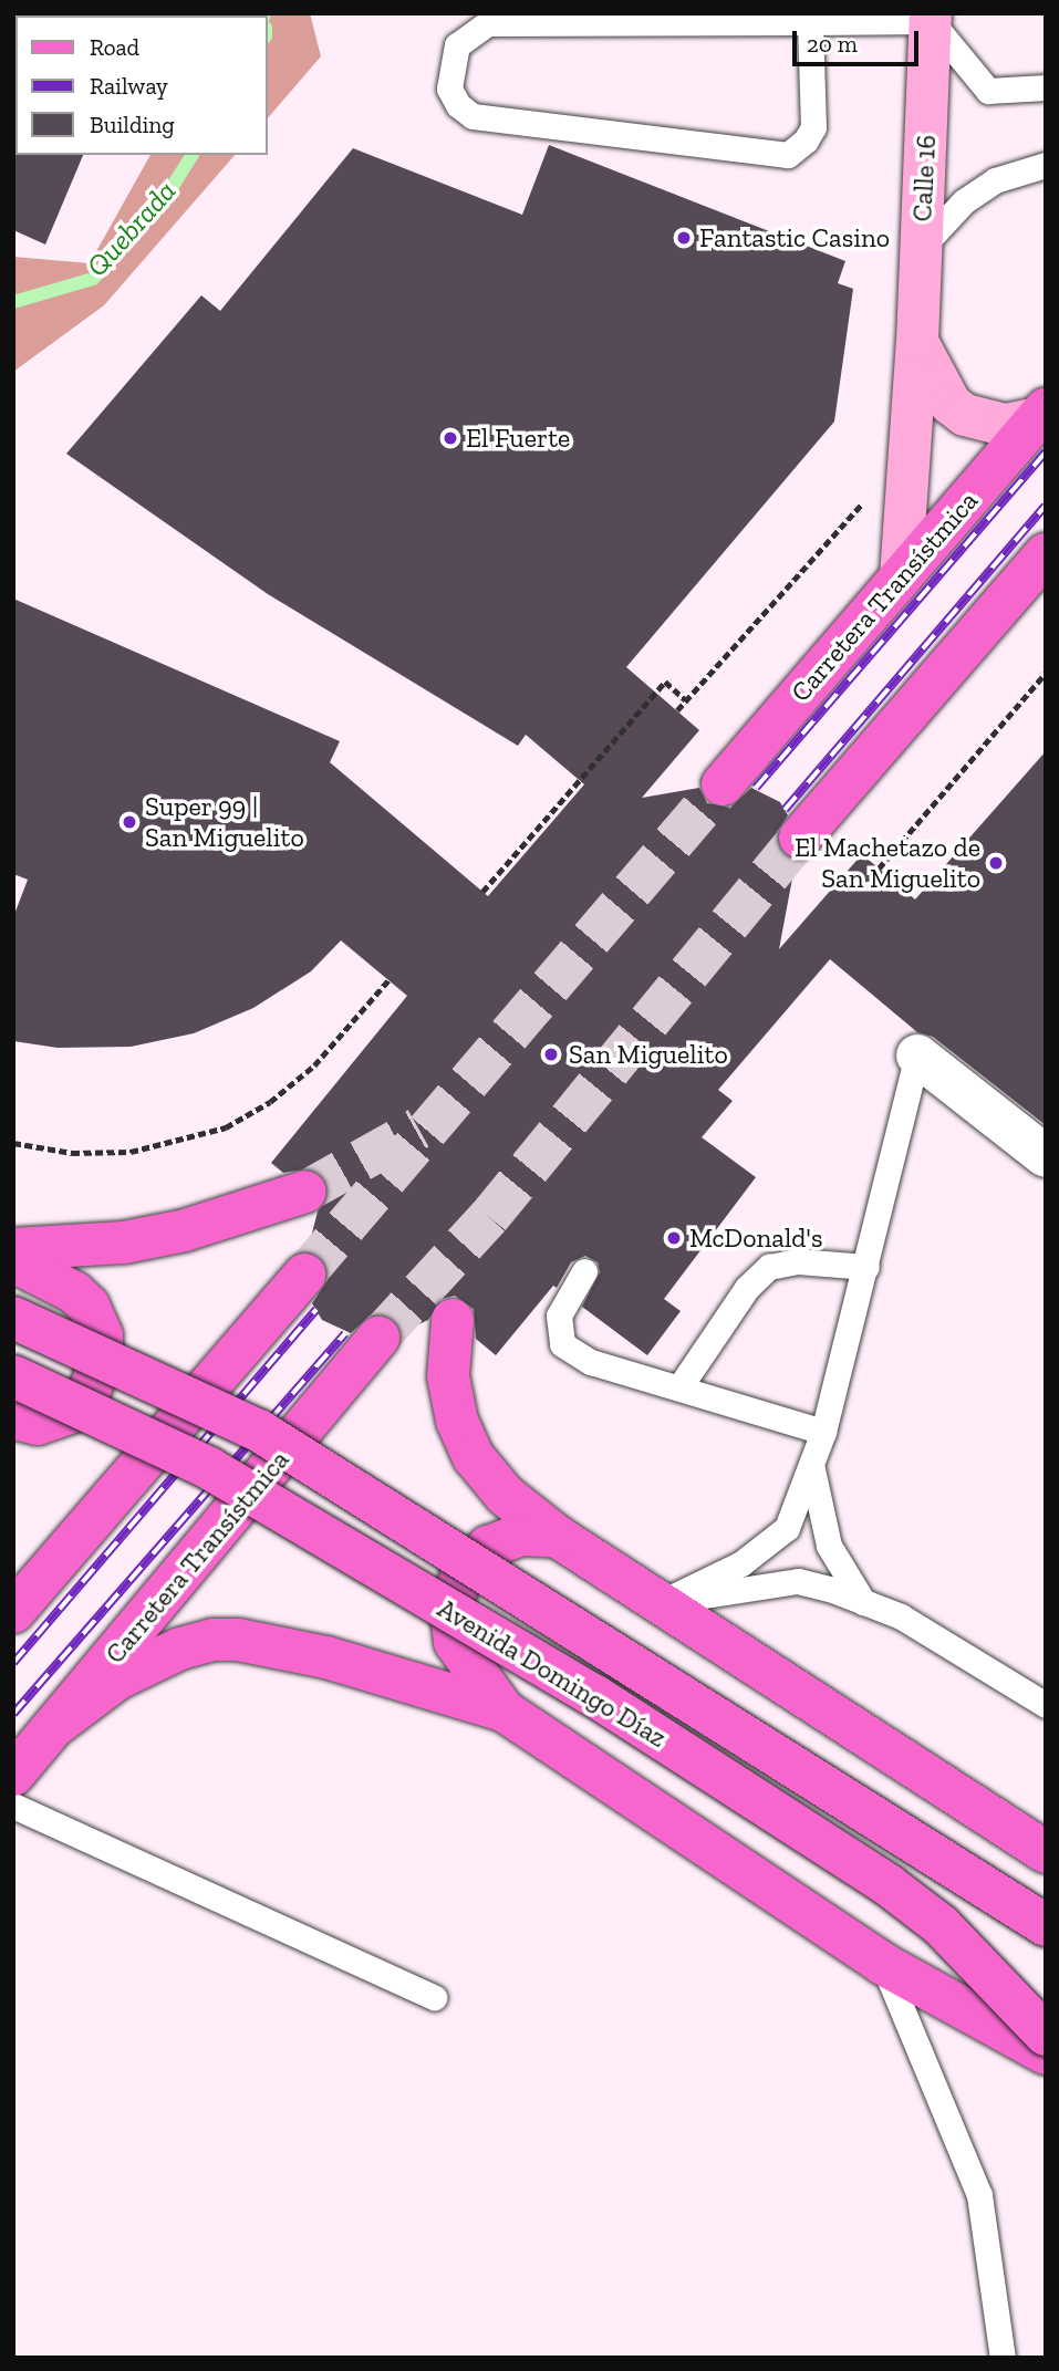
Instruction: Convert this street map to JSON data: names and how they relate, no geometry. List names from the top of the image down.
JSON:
{
  "streets": {
    "main road": ["Calle 16", "Carretera Transístmica", "Avenida Domingo Díaz"]
  },
  "crossings": [
    ["Calle 16", "Carretera Transístmica"]
  ],
  "water": ["Quebrada"],
  "places": [
    "Fantastic Casino",
    "El Fuerte",
    "Super 99 | San Miguelito",
    "El Machetazo de San Miguelito",
    "San Miguelito",
    "McDonald's"
  ],
  "legend": ["Road", "Railway", "Building"],
  "scale_bar": "20 m"
}
